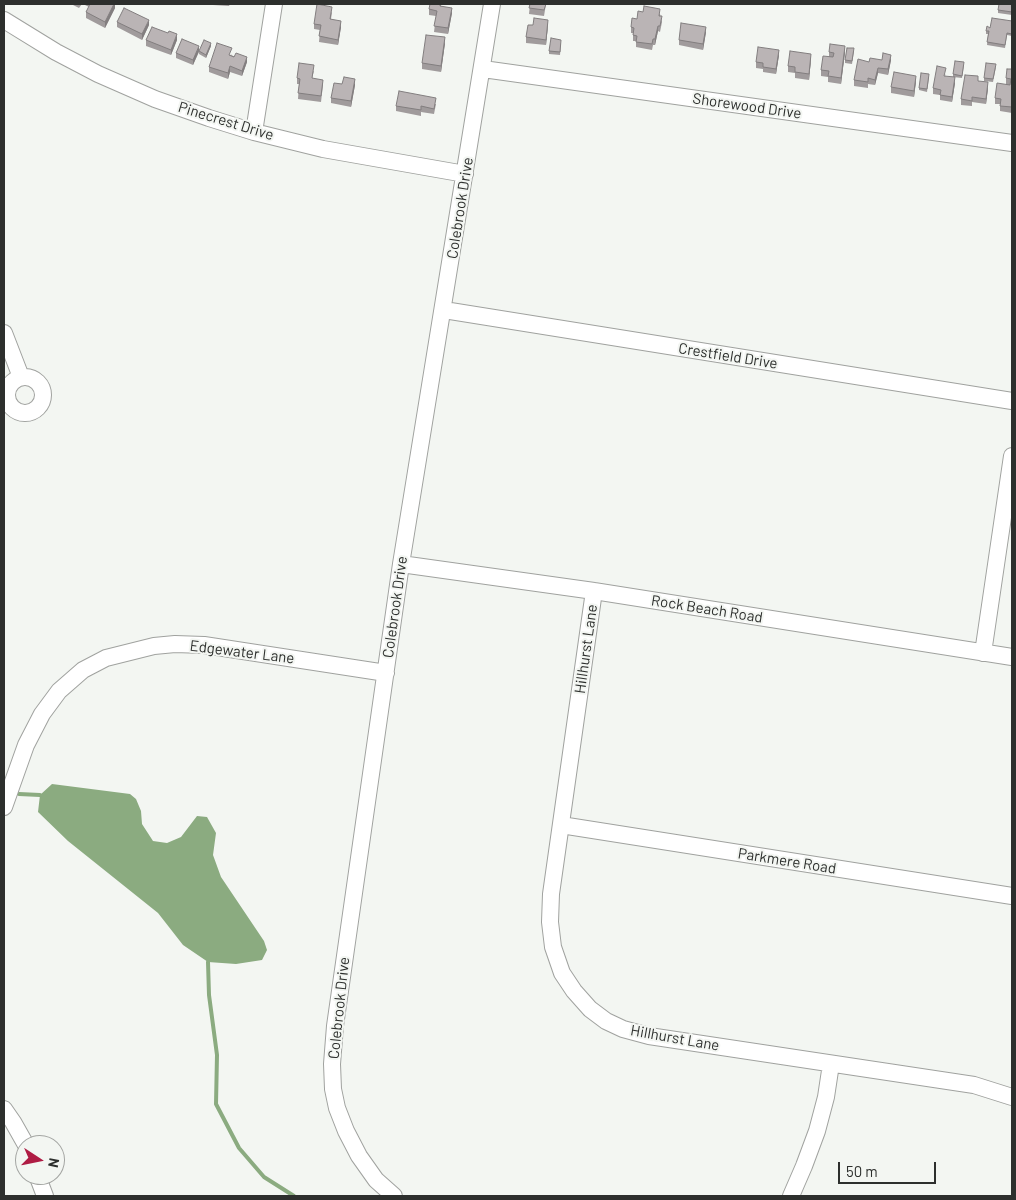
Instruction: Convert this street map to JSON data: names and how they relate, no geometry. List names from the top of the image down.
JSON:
{
  "streets": {
    "street": [
      "Shorewood Drive",
      "Pinecrest Drive",
      "Colebrook Drive",
      "Crestfield Drive",
      "Rock Beach Road",
      "Hillhurst Lane",
      "Edgewater Lane",
      "Parkmere Road"
    ]
  },
  "crossings": [
    ["Shorewood Drive", "Colebrook Drive"],
    ["Pinecrest Drive", "Colebrook Drive"],
    ["Colebrook Drive", "Crestfield Drive"],
    ["Colebrook Drive", "Rock Beach Road"],
    ["Colebrook Drive", "Edgewater Lane"],
    ["Rock Beach Road", "Hillhurst Lane"],
    ["Hillhurst Lane", "Parkmere Road"]
  ],
  "scale_bar": "50 m",
  "north": "right"
}
